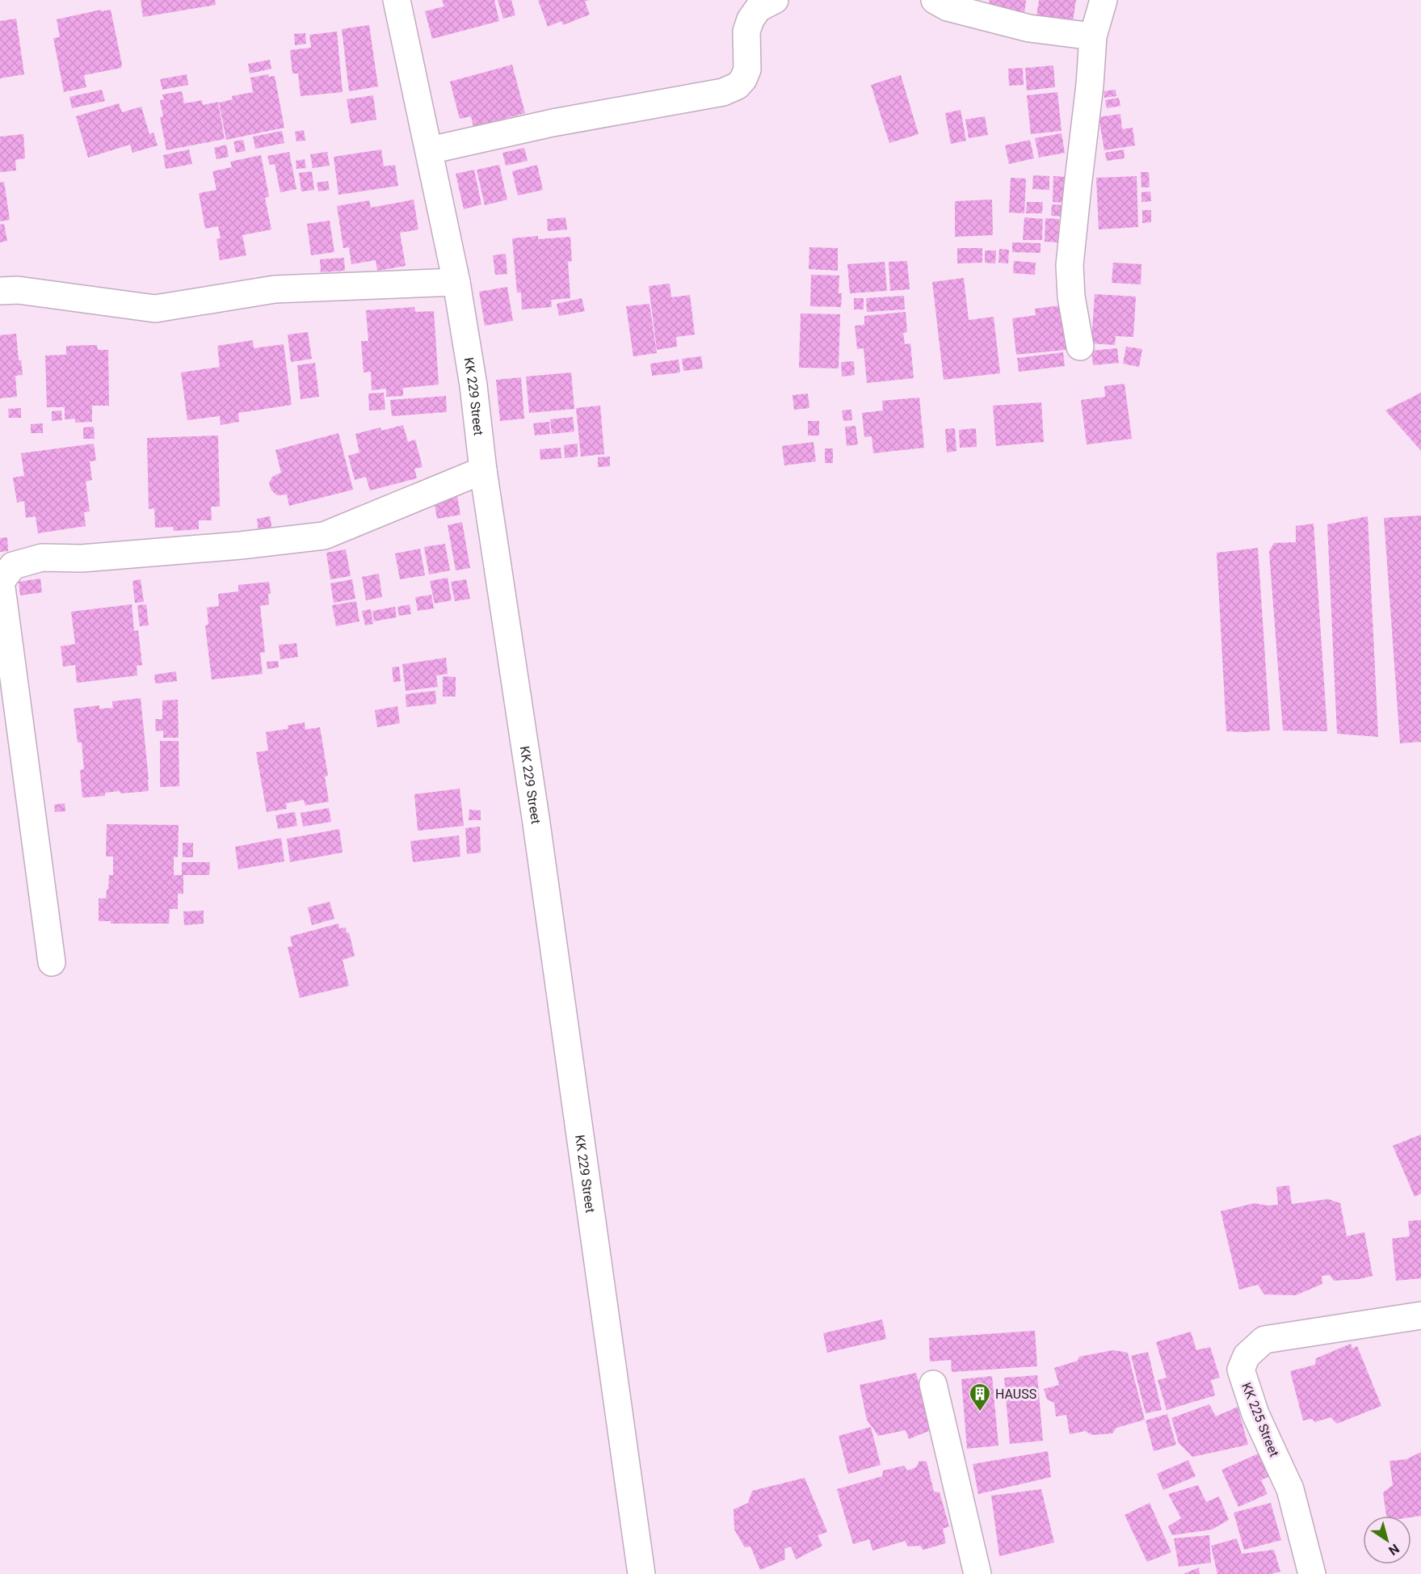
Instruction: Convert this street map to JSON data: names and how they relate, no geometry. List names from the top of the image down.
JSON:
{
  "streets": {
    "street": ["KK 229 Street", "KK 225 Street"]
  },
  "places": {
    "building": ["HAUSS"]
  },
  "north": "bottom right"
}
